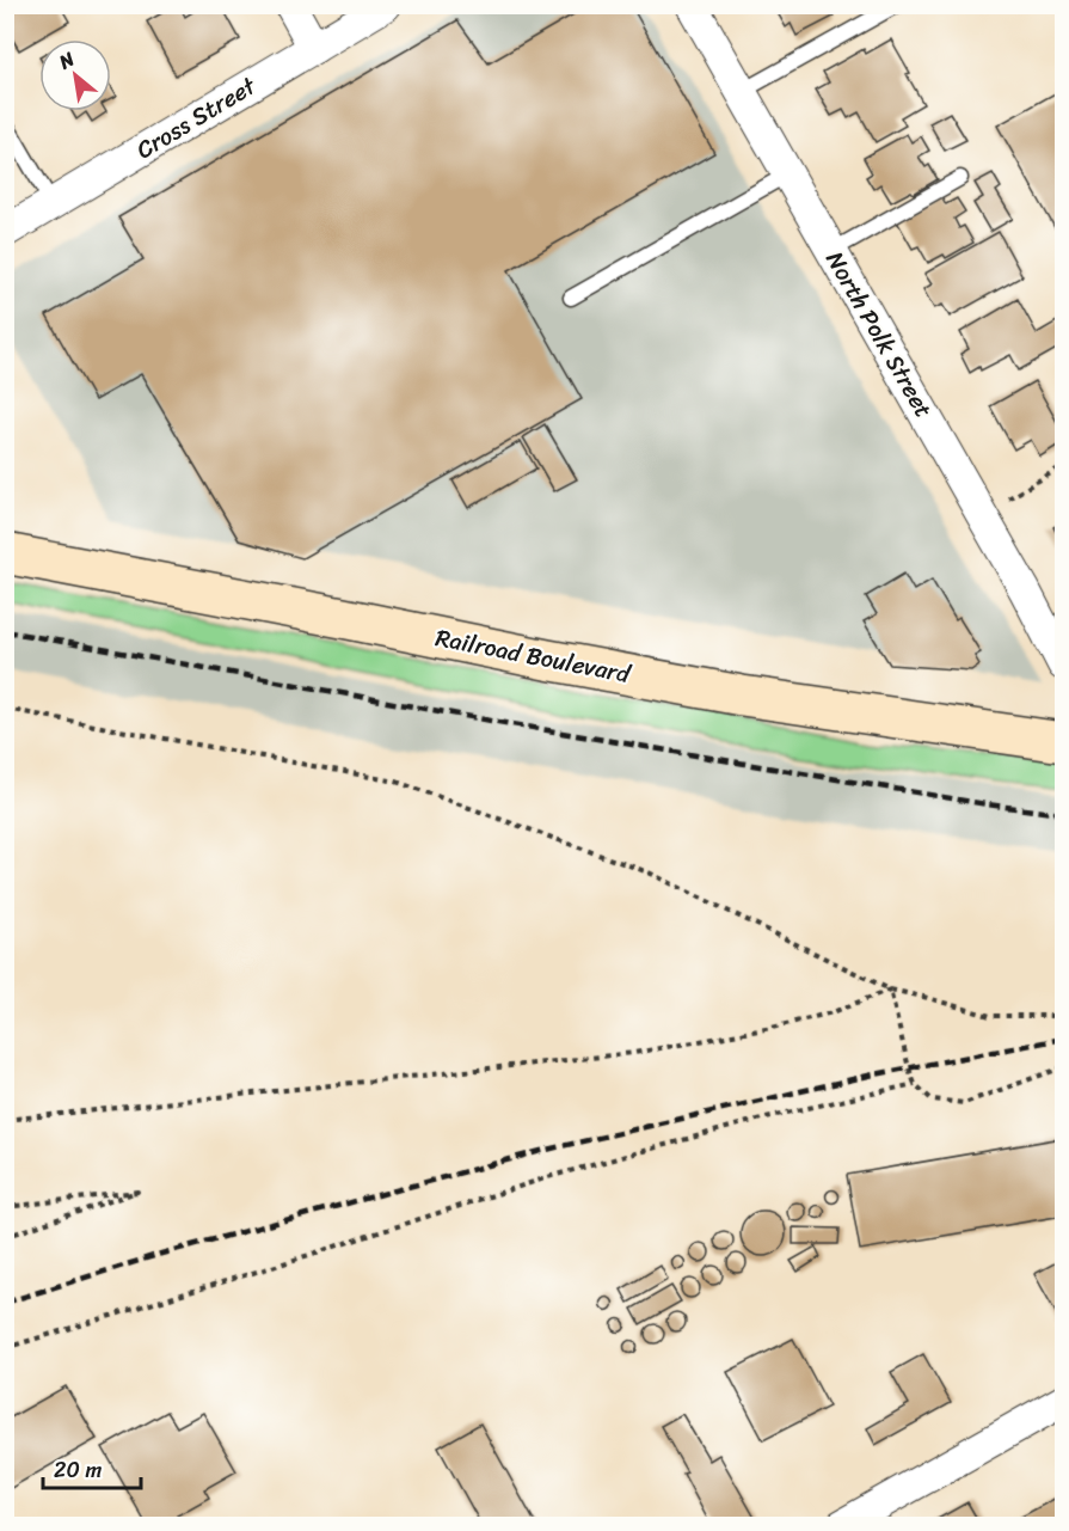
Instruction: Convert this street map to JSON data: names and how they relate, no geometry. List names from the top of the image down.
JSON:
{
  "streets": {
    "street": ["Cross Street", "North Polk Street", "Railroad Boulevard"]
  },
  "scale_bar": "20 m",
  "north": "top left"
}
